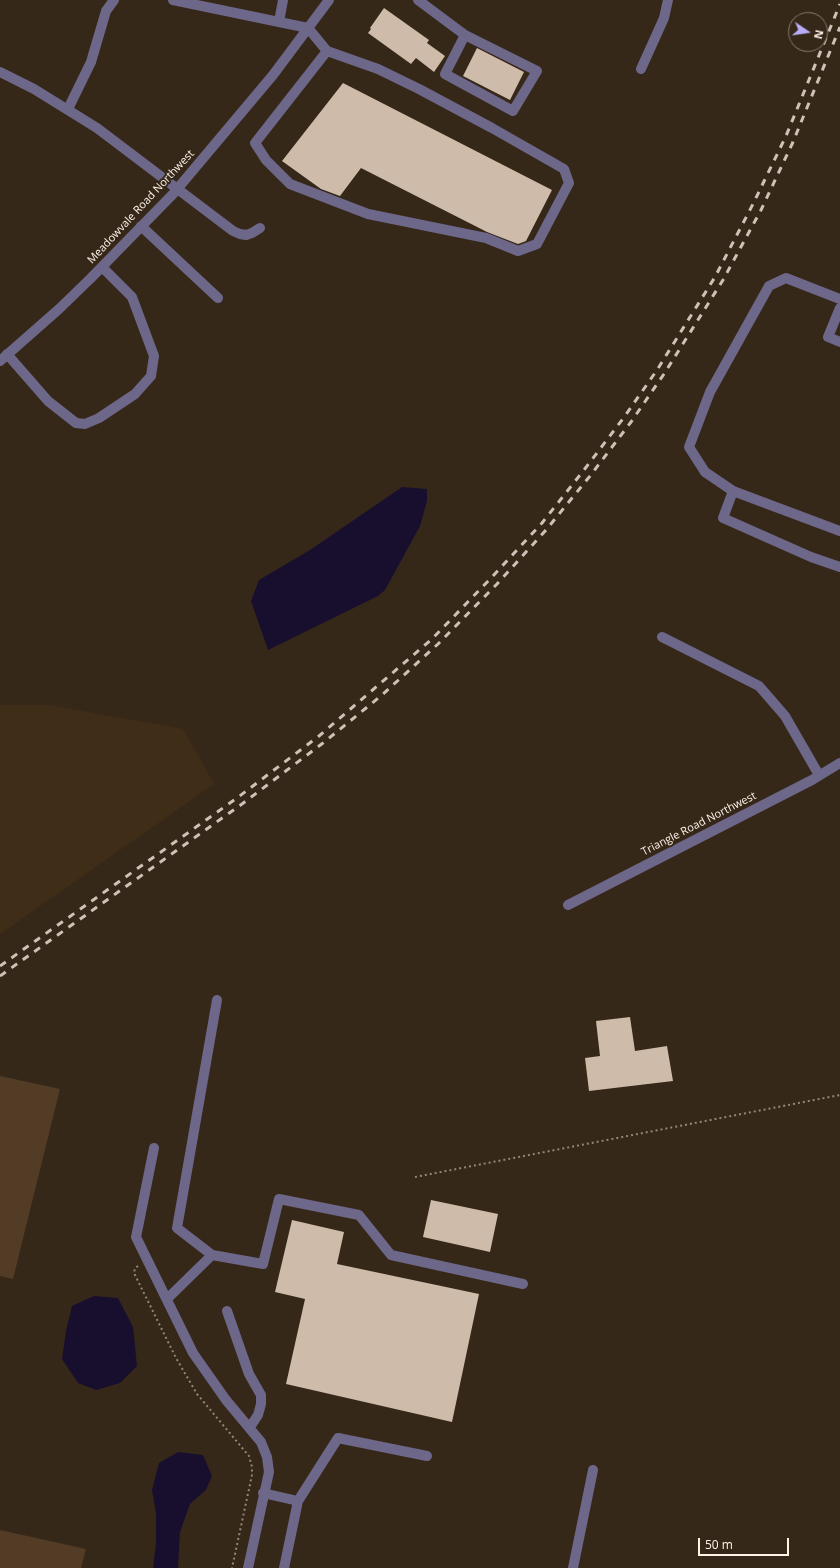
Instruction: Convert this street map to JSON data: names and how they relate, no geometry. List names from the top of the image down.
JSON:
{
  "streets": {
    "street": ["Meadowvale Road Northwest", "Triangle Road Northwest"]
  },
  "scale_bar": "50 m",
  "north": "right"
}
